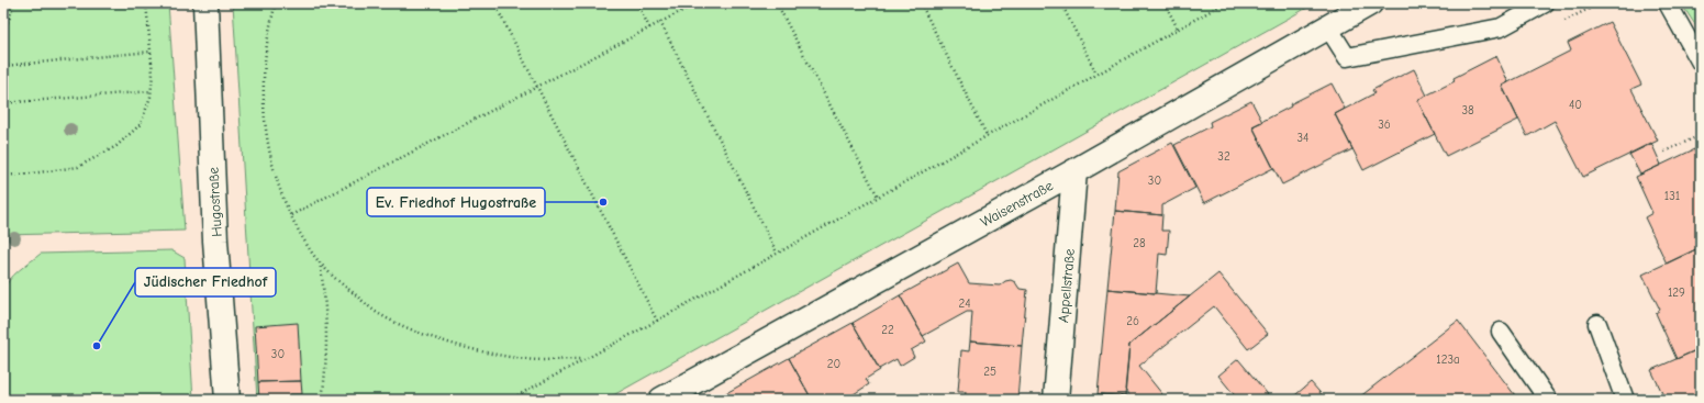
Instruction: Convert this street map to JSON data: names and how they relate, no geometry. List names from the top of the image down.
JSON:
{
  "streets": {
    "street": ["Hugostraße", "Waisenstraße", "Appellstraße"]
  },
  "crossings": [
    ["Waisenstraße", "Appellstraße"]
  ],
  "places": ["Ev. Friedhof Hugostraße", "Jüdischer Friedhof"],
  "house_numbers": [
    "40",
    "38",
    "36",
    "34",
    "32",
    "30",
    "131",
    "28",
    "129",
    "24",
    "26",
    "22",
    "30",
    "123a",
    "20",
    "25"
  ]
}
